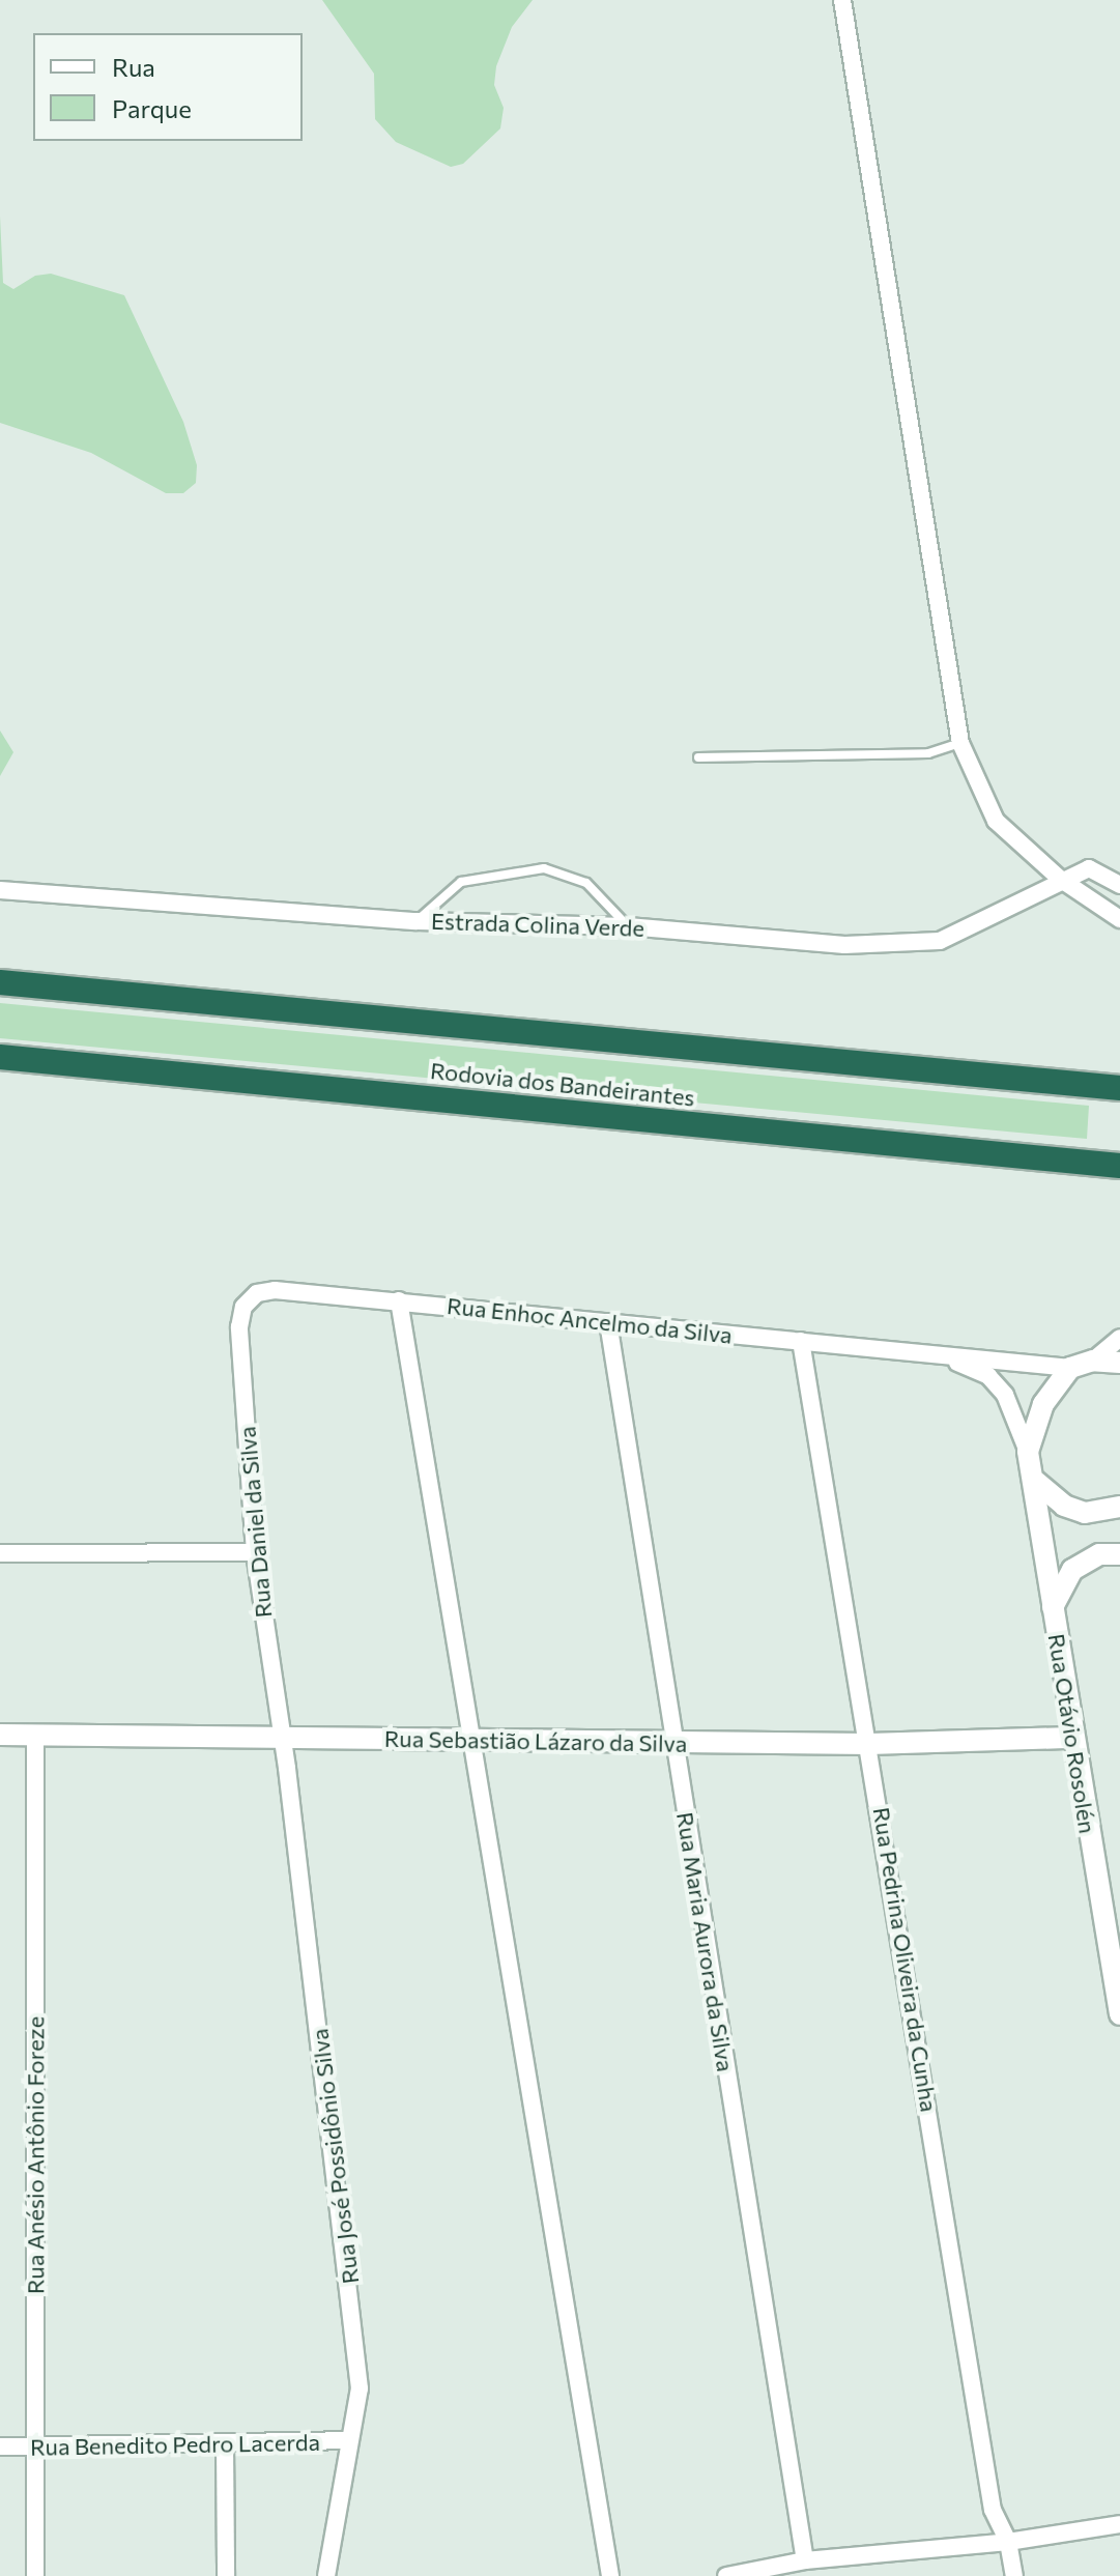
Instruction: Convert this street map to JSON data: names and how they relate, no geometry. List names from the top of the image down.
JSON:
{
  "streets": {
    "highway": ["Rodovia dos Bandeirantes"],
    "street": [
      "Estrada Colina Verde",
      "Rua Enhoc Ancelmo da Silva",
      "Rua Daniel da Silva",
      "Rua Otávio Rosolén",
      "Rua Sebastião Lázaro da Silva",
      "Rua Maria Aurora da Silva",
      "Rua Pedrina Oliveira da Cunha",
      "Rua Anésio Antônio Foreze",
      "Rua José Possidônio Silva",
      "Rua Benedito Pedro Lacerda"
    ]
  },
  "crossings": [
    ["Rua Enhoc Ancelmo da Silva", "Rua Daniel da Silva"],
    ["Rua Enhoc Ancelmo da Silva", "Rua Otávio Rosolén"],
    ["Rua Enhoc Ancelmo da Silva", "Rua Maria Aurora da Silva"],
    ["Rua Enhoc Ancelmo da Silva", "Rua Pedrina Oliveira da Cunha"],
    ["Rua Daniel da Silva", "Rua Sebastião Lázaro da Silva"],
    ["Rua Daniel da Silva", "Rua José Possidônio Silva"],
    ["Rua Otávio Rosolén", "Rua Sebastião Lázaro da Silva"],
    ["Rua Sebastião Lázaro da Silva", "Rua Maria Aurora da Silva"],
    ["Rua Sebastião Lázaro da Silva", "Rua Pedrina Oliveira da Cunha"],
    ["Rua Sebastião Lázaro da Silva", "Rua Anésio Antônio Foreze"],
    ["Rua Sebastião Lázaro da Silva", "Rua José Possidônio Silva"],
    ["Rua Anésio Antônio Foreze", "Rua Benedito Pedro Lacerda"],
    ["Rua José Possidônio Silva", "Rua Benedito Pedro Lacerda"]
  ],
  "legend": ["Rua", "Parque"]
}
